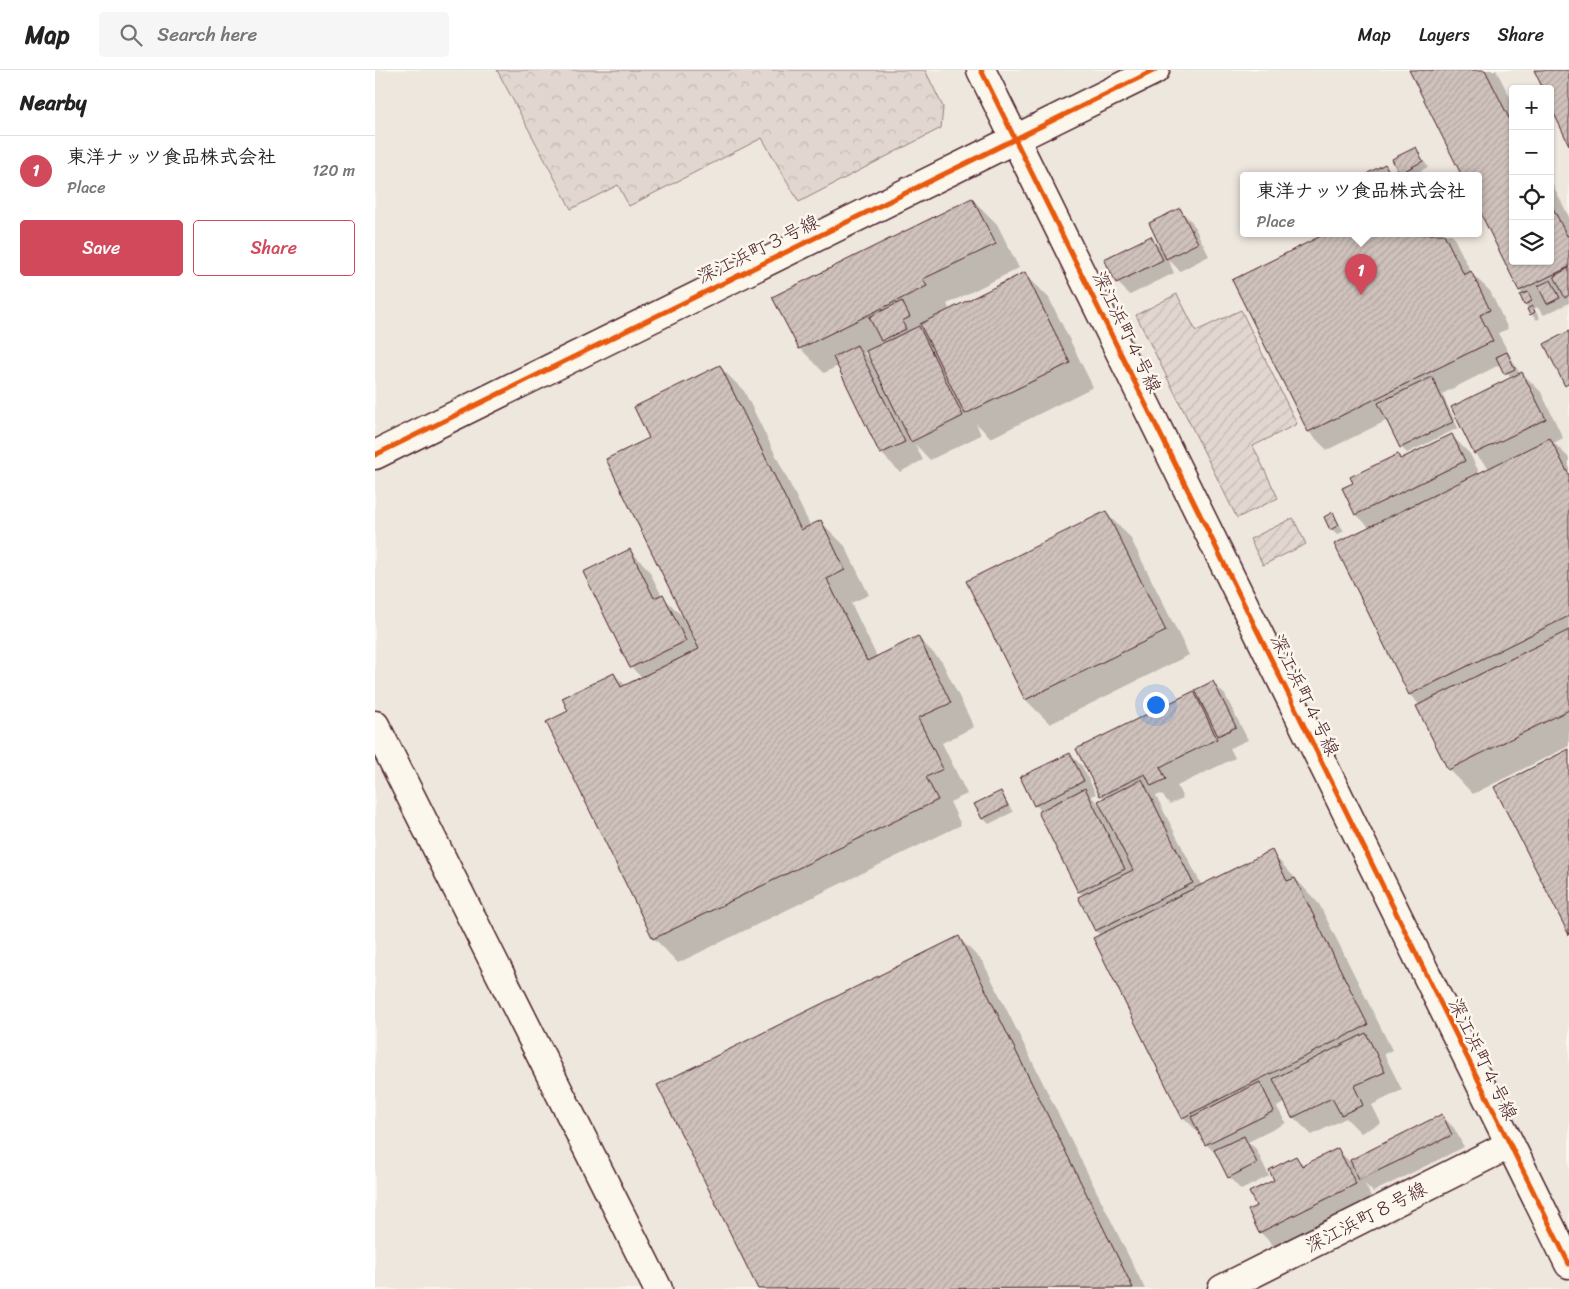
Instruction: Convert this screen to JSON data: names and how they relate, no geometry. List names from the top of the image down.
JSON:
{
  "streets": {
    "street": ["深江浜町３号線", "深江浜町４号線", "深江浜町８号線"]
  },
  "crossings": [
    ["深江浜町３号線", "深江浜町４号線"],
    ["深江浜町４号線", "深江浜町８号線"]
  ],
  "page": {
    "header": "Map",
    "search": "Search here",
    "nav": ["Map", "Layers", "Share"],
    "heading": "Nearby",
    "map_buttons": ["+", "−"],
    "list": [
      {
        "mark": "1",
        "name": "東洋ナッツ食品株式会社",
        "note": "Place",
        "value": "120 m"
      }
    ],
    "popup": ["東洋ナッツ食品株式会社", "Place"],
    "buttons": ["Save", "Share"],
    "pins": "1"
  }
}
